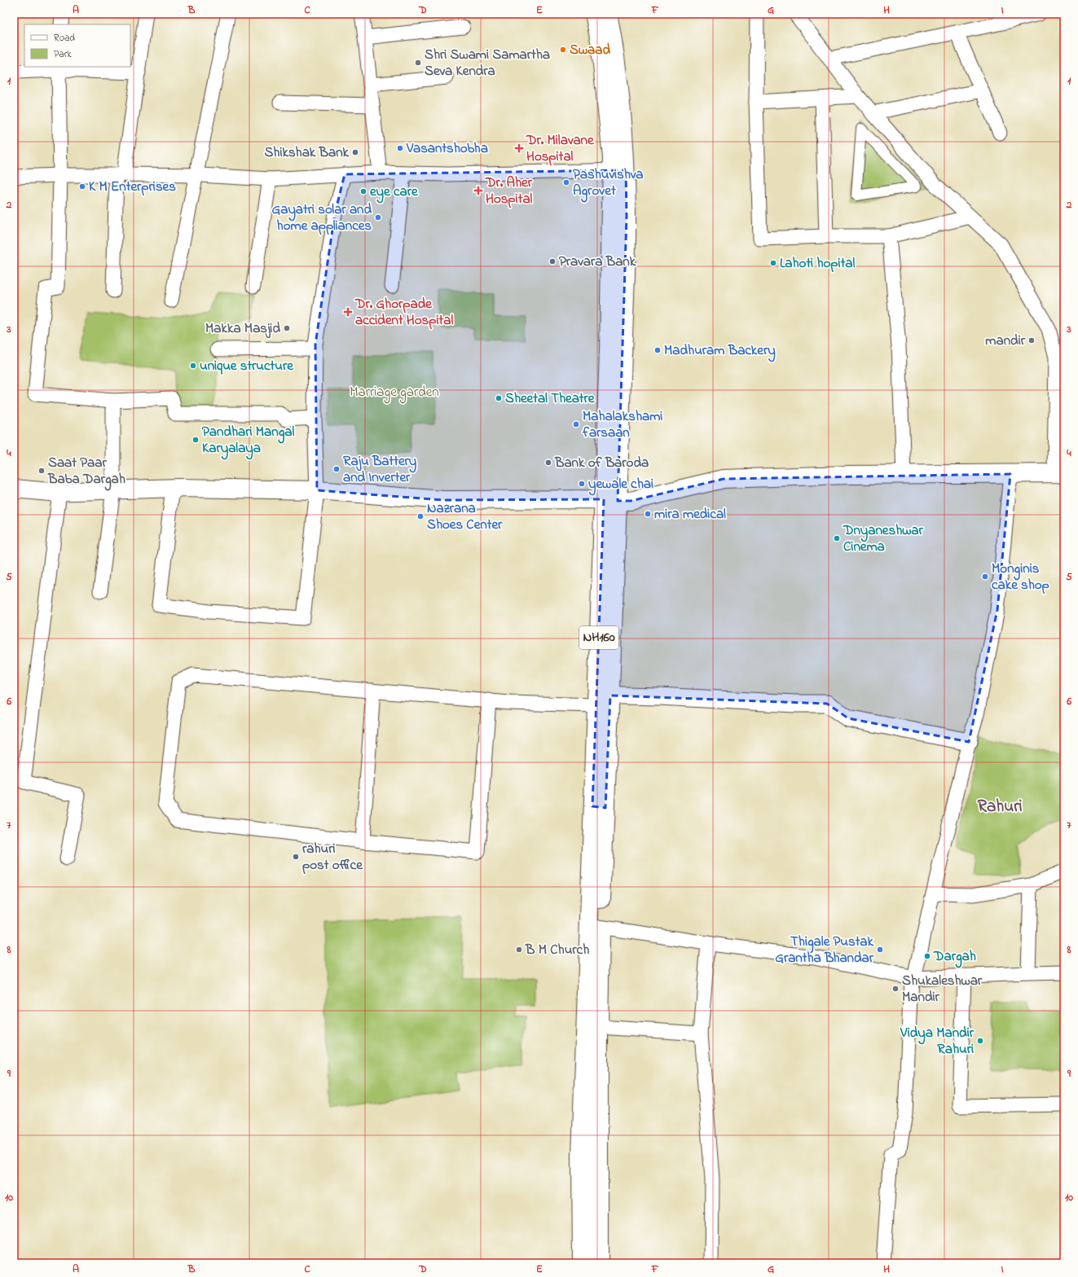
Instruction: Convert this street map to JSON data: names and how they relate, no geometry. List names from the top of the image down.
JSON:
{
  "streets": {
    "main road": ["NH160"]
  },
  "districts": ["Rahuri"],
  "parks": ["Marriage garden"],
  "places": {
    "other": [
      "Swaad",
      "Shri Swami Samartha Seva Kendra",
      "Vasantshobha",
      "Shikshak Bank",
      "Pashuvishva Agrovet",
      "K M Enterprises",
      "eye care",
      "Gayatri solar and home appliances",
      "Pravara Bank",
      "Lahoti hopital",
      "Makka Masjid",
      "mandir",
      "Madhuram Backery",
      "unique structure",
      "Sheetal Theatre",
      "Mahalakshami farsaan",
      "Pandhari Mangal Karyalaya",
      "Bank of Baroda",
      "Raju Battery and Inverter",
      "Saat Paar Baba Dargah",
      "yewale chai",
      "mira medical",
      "Nazrana Shoes Center",
      "Dnyaneshwar Cinema",
      "Monginis cake shop",
      "rahuri post office",
      "B M Church",
      "Thigale Pustak Grantha Bhandar",
      "Dargah",
      "Shukaleshwar Mandir",
      "Vidya Mandir Rahuri"
    ],
    "health": ["Dr. Milavane Hospital", "Dr. Aher Hospital", "Dr. Ghorpade accident Hospital"]
  },
  "legend": ["Road", "Park"],
  "grid": {
    "columns": [
      "A",
      "B",
      "C",
      "D",
      "E",
      "F",
      "G",
      "H",
      "I"
    ],
    "rows": [
      "1",
      "2",
      "3",
      "4",
      "5",
      "6",
      "7",
      "8",
      "9",
      "10"
    ]
  }
}
